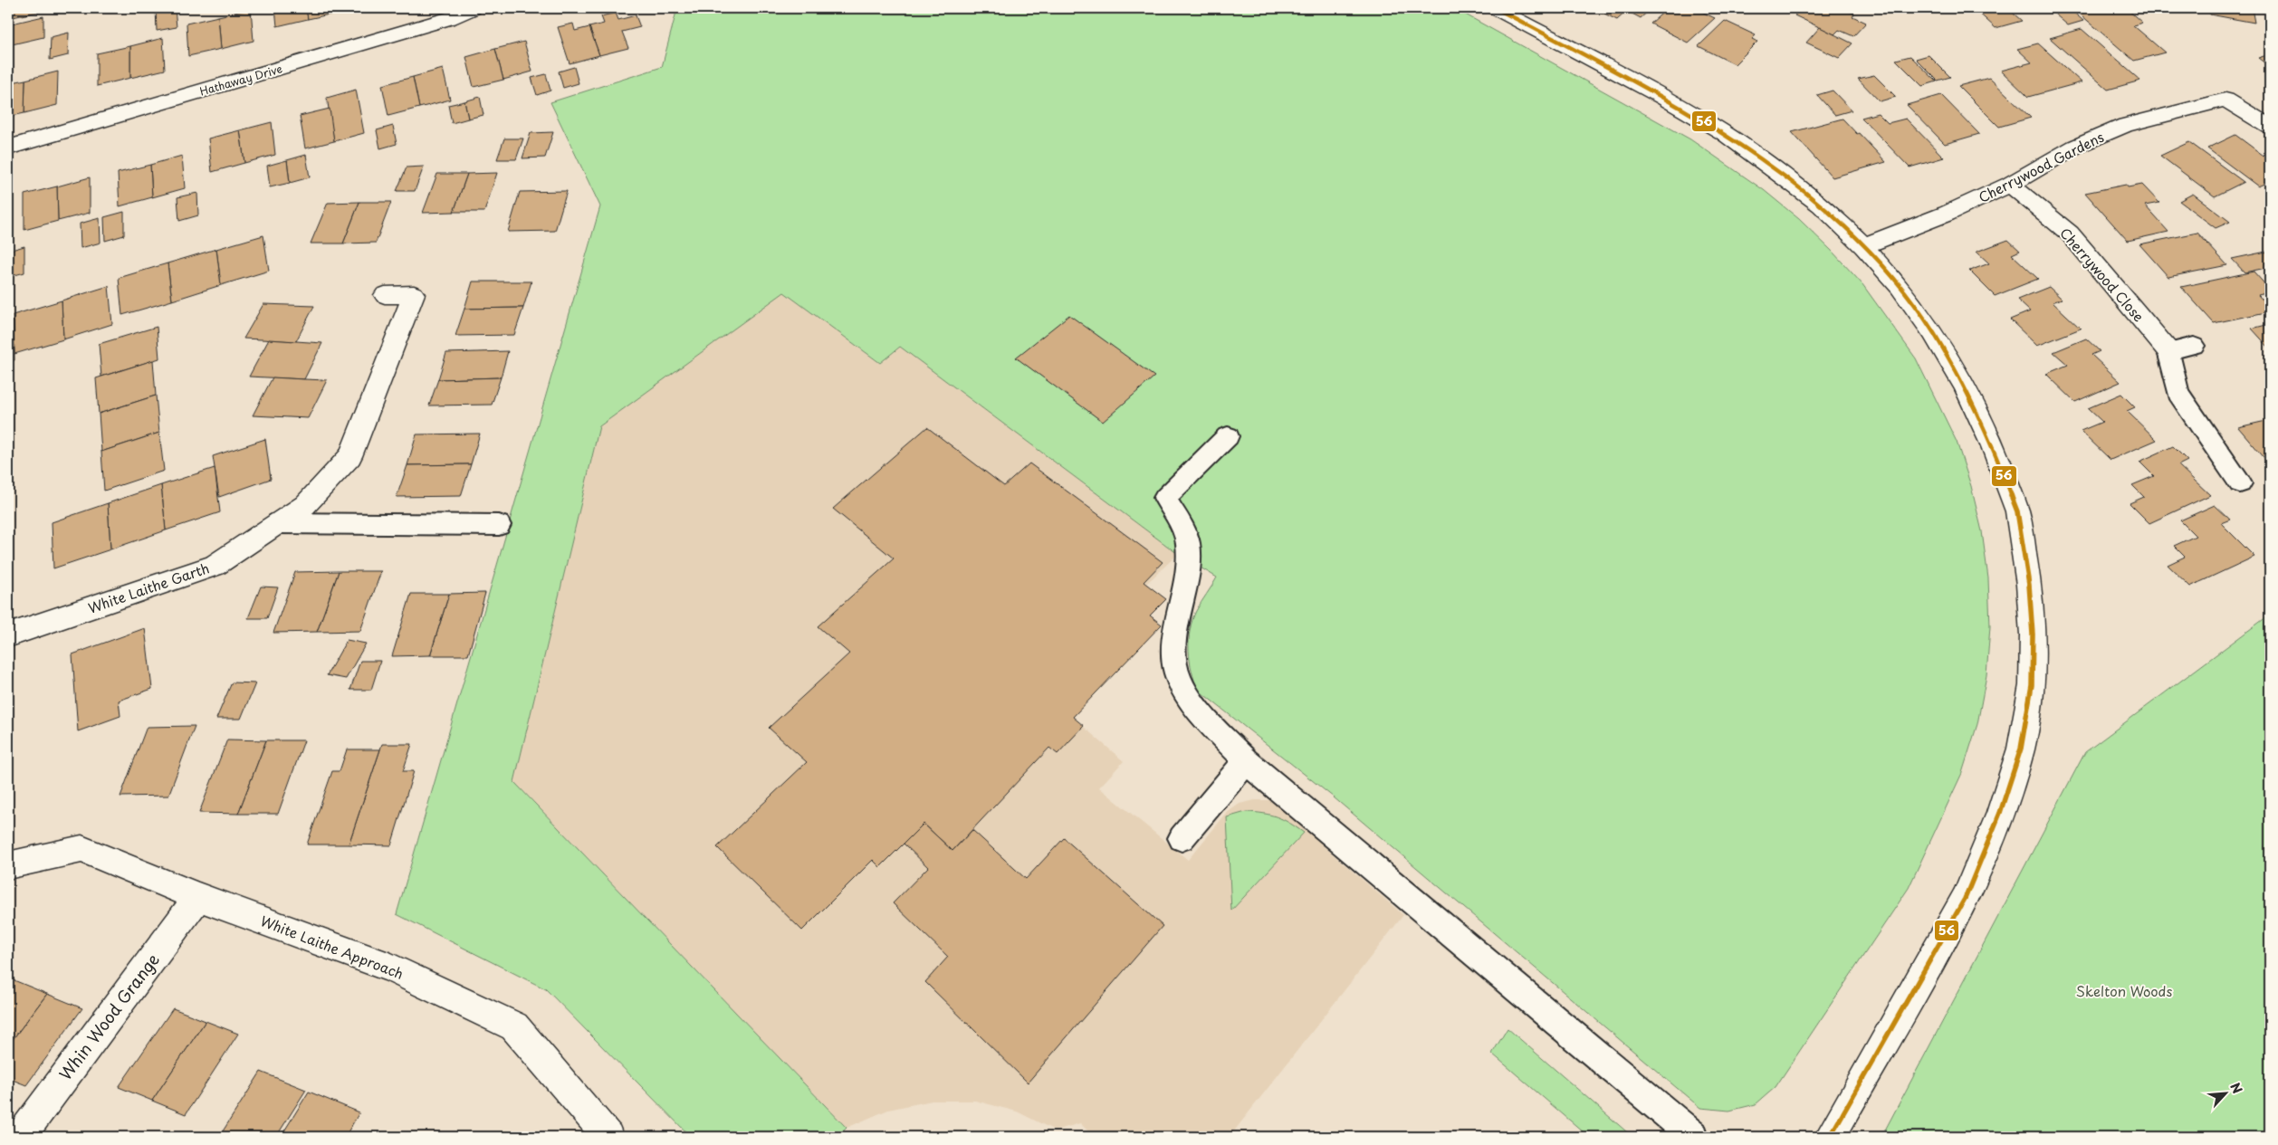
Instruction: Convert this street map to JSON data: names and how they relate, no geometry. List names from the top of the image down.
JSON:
{
  "streets": {
    "street": [
      "Hathaway Drive",
      "Cherrywood Gardens",
      "Cherrywood Close",
      "White Laithe Garth",
      "White Laithe Approach",
      "Whin Wood Grange"
    ]
  },
  "crossings": [
    ["Cherrywood Gardens", "Cherrywood Close"],
    ["White Laithe Approach", "Whin Wood Grange"]
  ],
  "parks": ["Skelton Woods"],
  "lines": ["transit line 56"],
  "north": "top right"
}
